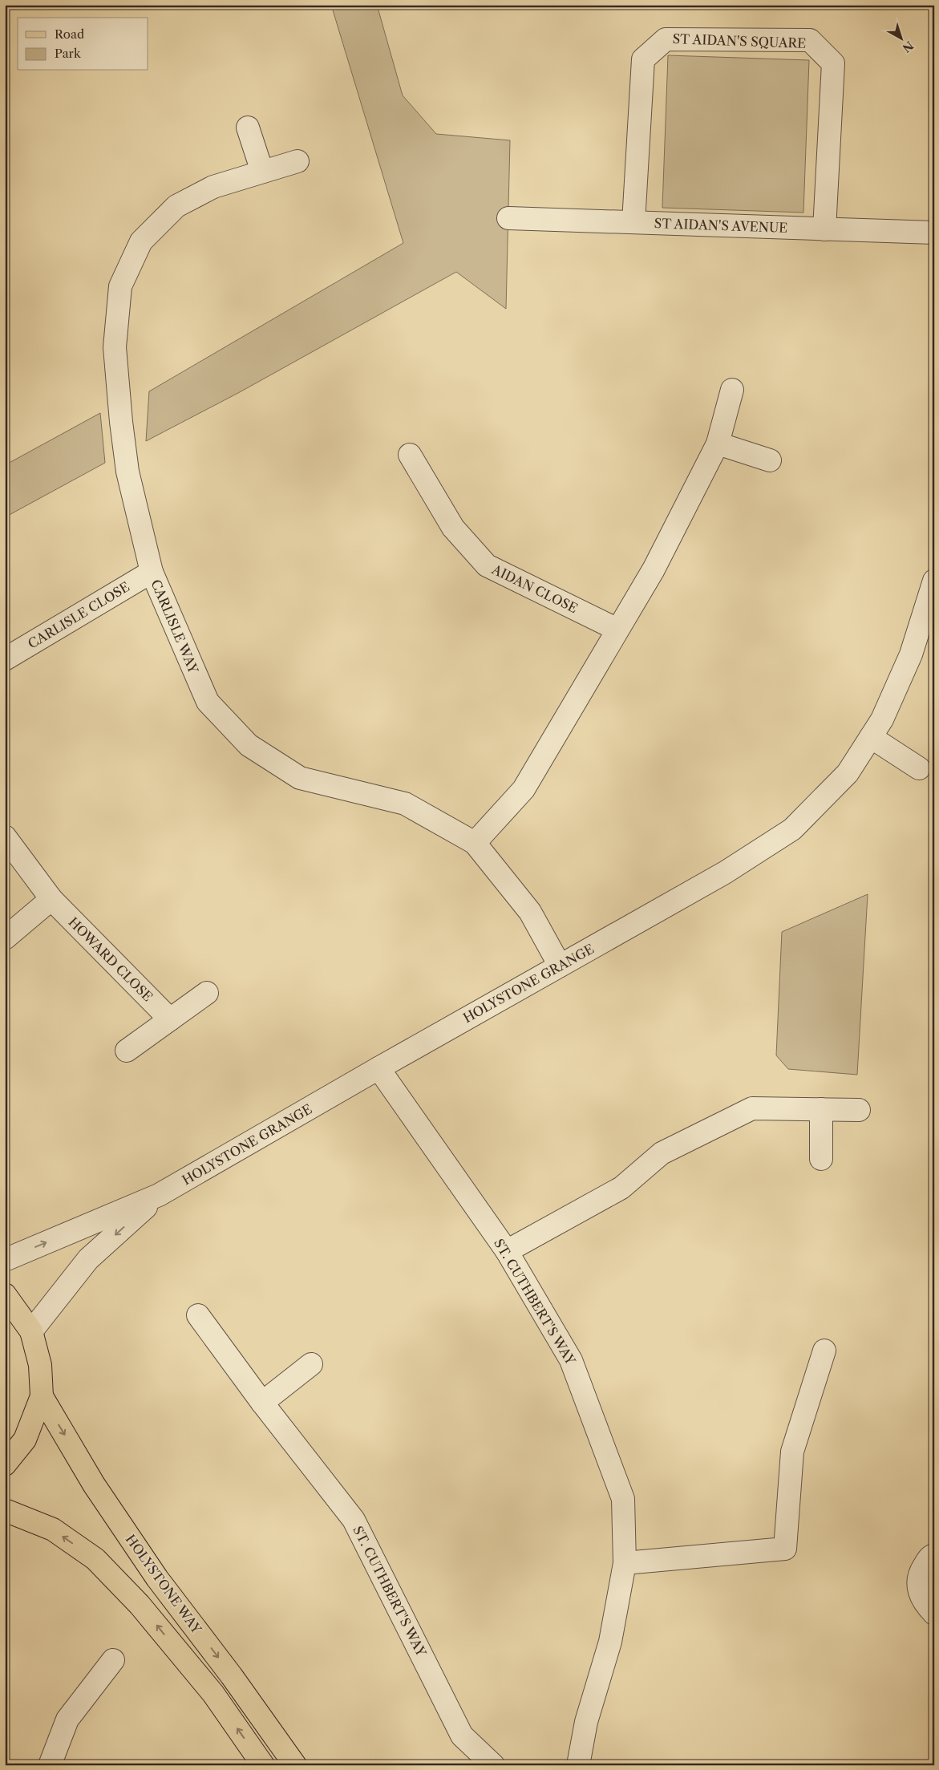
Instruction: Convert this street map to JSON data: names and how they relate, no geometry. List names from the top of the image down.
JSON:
{
  "streets": {
    "main road": ["HOLYSTONE WAY"],
    "street": [
      "ST AIDAN'S SQUARE",
      "ST AIDAN'S AVENUE",
      "AIDAN CLOSE",
      "CARLISLE CLOSE",
      "CARLISLE WAY",
      "HOWARD CLOSE",
      "HOLYSTONE GRANGE",
      "ST. CUTHBERT'S WAY"
    ]
  },
  "crossings": [
    ["ST AIDAN'S SQUARE", "ST AIDAN'S AVENUE"],
    ["CARLISLE CLOSE", "CARLISLE WAY"],
    ["CARLISLE WAY", "HOLYSTONE GRANGE"],
    ["HOLYSTONE GRANGE", "ST. CUTHBERT'S WAY"],
    ["HOLYSTONE GRANGE", "HOLYSTONE WAY"]
  ],
  "legend": ["Road", "Park"],
  "north": "bottom right"
}
